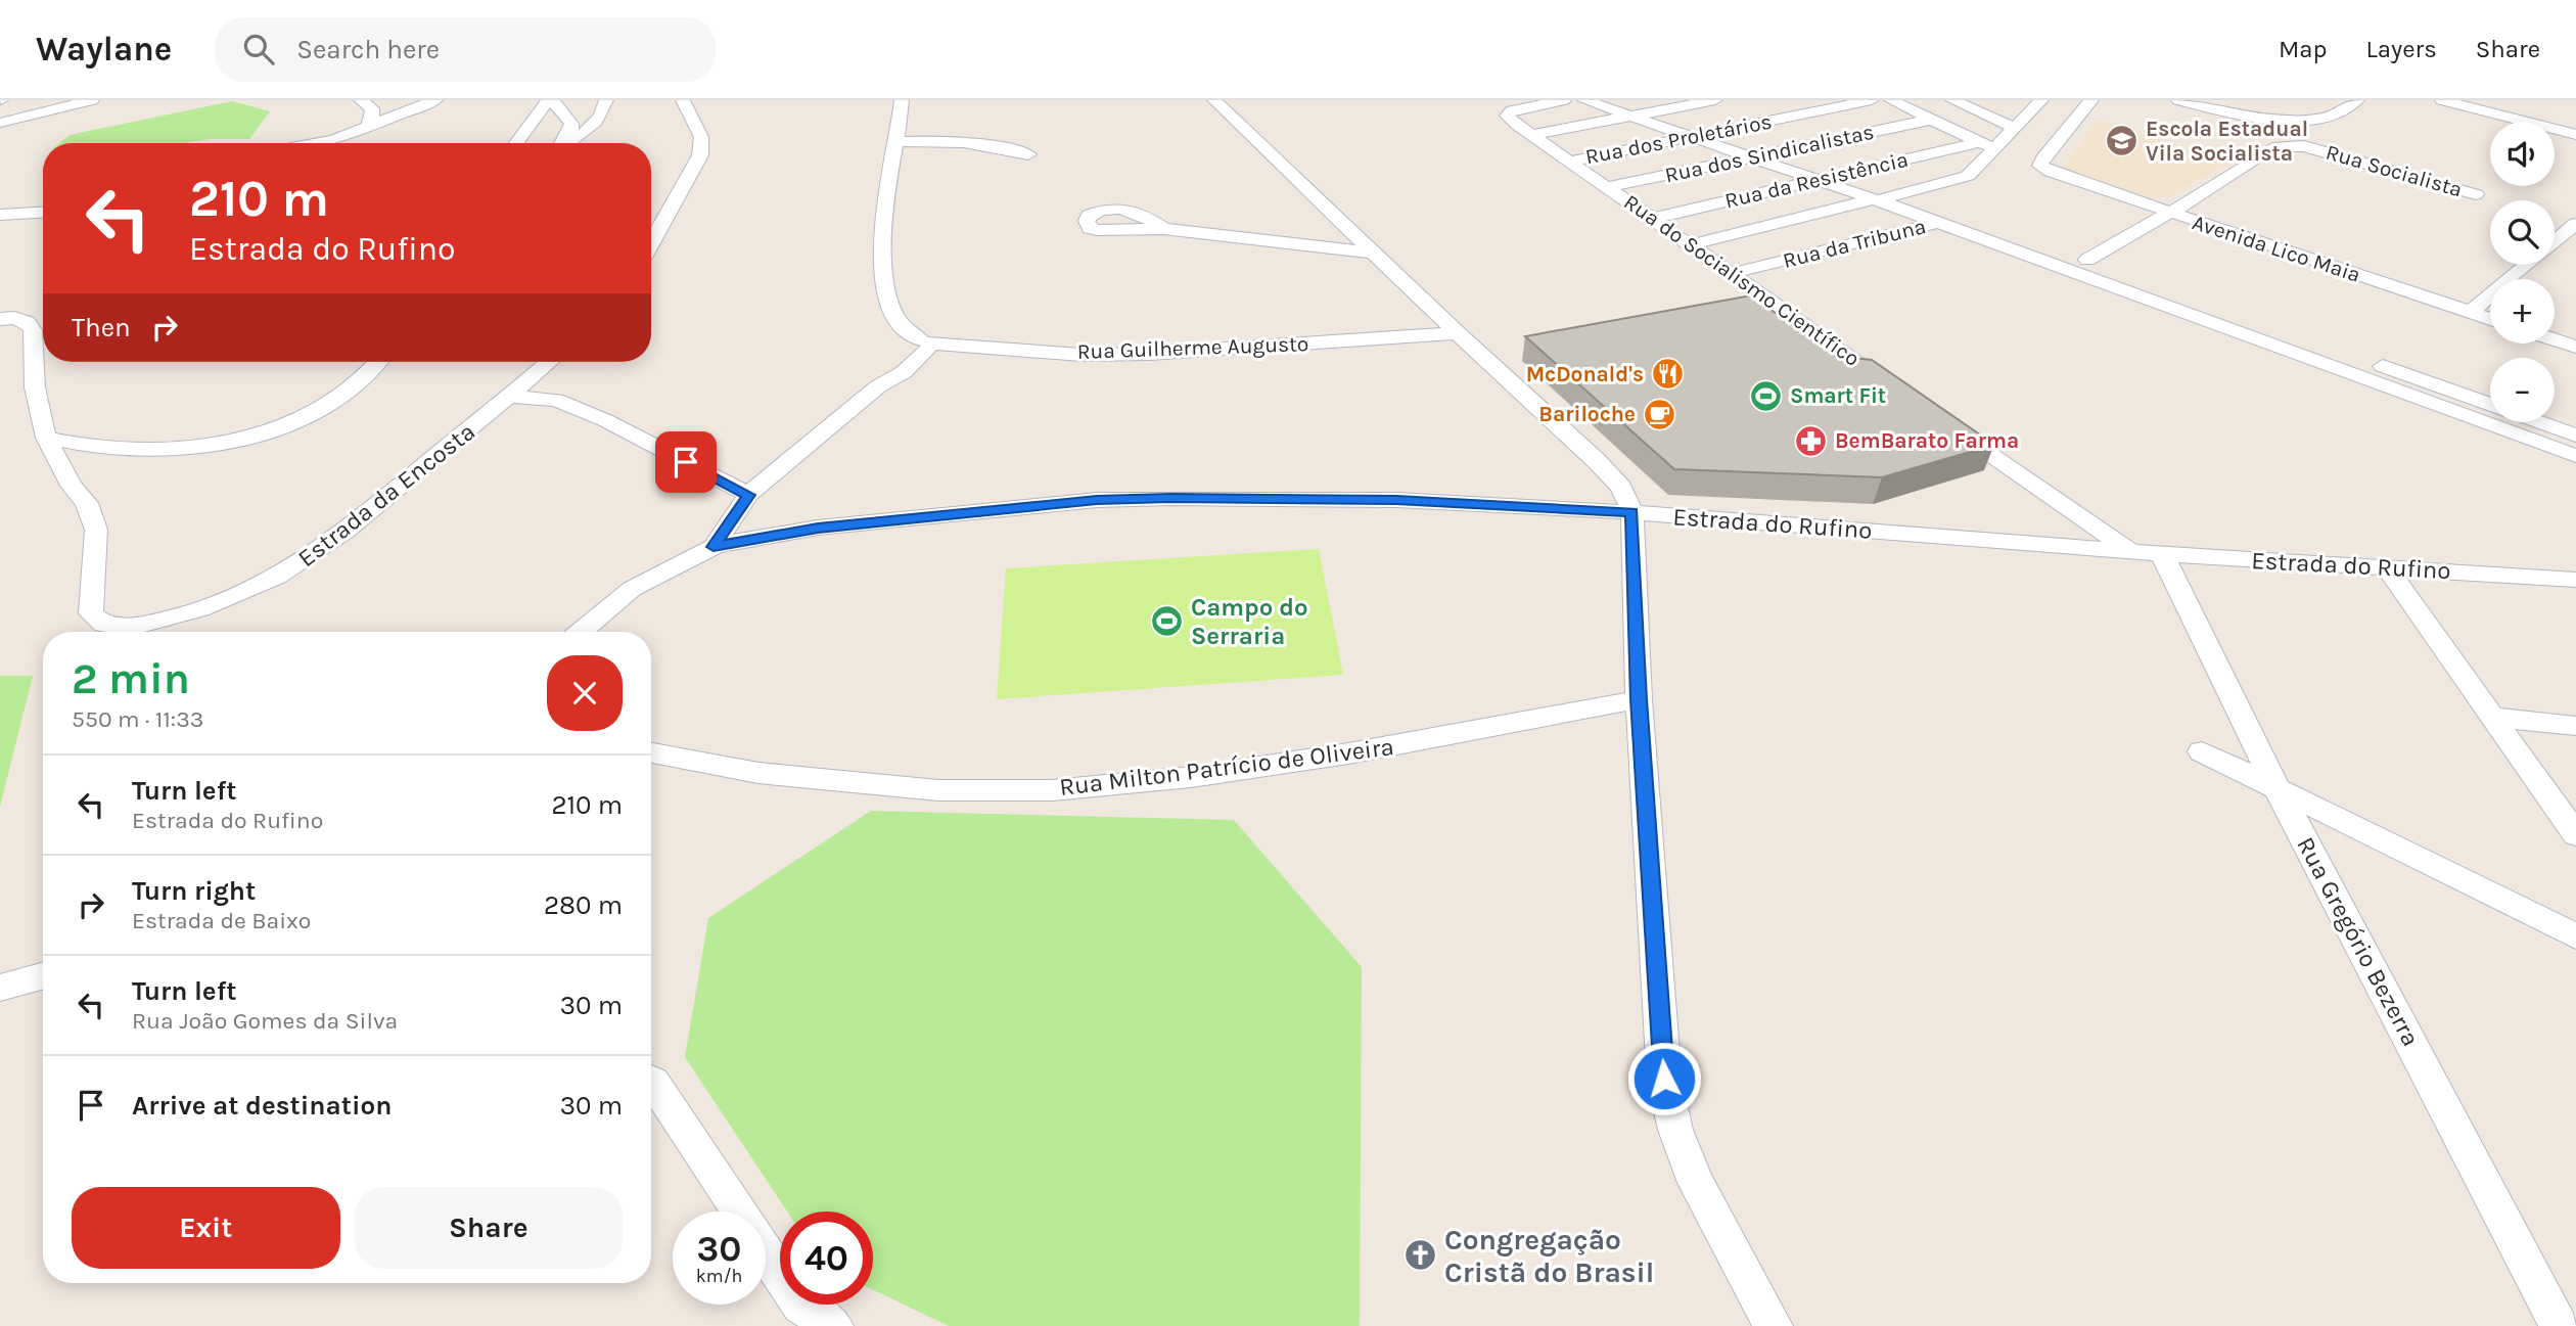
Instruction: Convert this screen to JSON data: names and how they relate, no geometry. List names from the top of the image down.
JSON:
{
  "streets": {
    "street": [
      "Rua dos Proletários",
      "Rua dos Sindicalistas",
      "Rua Socialista",
      "Rua da Resistência",
      "Rua da Tribuna",
      "Avenida Lico Maia",
      "Rua do Socialismo Científico",
      "Rua Guilherme Augusto",
      "Estrada da Encosta",
      "Estrada do Rufino",
      "Rua Milton Patrício de Oliveira",
      "Rua Gregório Bezerra"
    ]
  },
  "crossings": [
    ["Rua dos Proletários", "Rua do Socialismo Científico"],
    ["Rua dos Sindicalistas", "Rua do Socialismo Científico"],
    ["Rua Socialista", "Avenida Lico Maia"],
    ["Rua da Resistência", "Rua do Socialismo Científico"],
    ["Rua da Tribuna", "Rua do Socialismo Científico"],
    ["Estrada do Rufino", "Rua Gregório Bezerra"]
  ],
  "places": {
    "school or university": ["Escola Estadual Vila Socialista"],
    "restaurant": ["McDonald's"],
    "sports": ["Smart Fit", "Campo do Serraria"],
    "cafe": ["Bariloche"],
    "pharmacy": ["BemBarato Farma"],
    "church": ["Congregação Cristã do Brasil"]
  },
  "page": {
    "header": "Waylane",
    "search": "Search here",
    "nav": ["Map", "Layers", "Share"],
    "map_buttons": ["+", "−"],
    "turn": ["210 m", "Estrada do Rufino"],
    "then": "Then",
    "heading": ["2 min", "550 m · 11:33"],
    "list": [
      {
        "name": "Turn left",
        "note": "Estrada do Rufino",
        "value": "210 m"
      },
      {
        "name": "Turn right",
        "note": "Estrada de Baixo",
        "value": "280 m"
      },
      {
        "name": "Turn left",
        "note": "Rua João Gomes da Silva",
        "value": "30 m"
      },
      {
        "name": "Arrive at destination",
        "value": "30 m"
      }
    ],
    "buttons": ["Exit", "Share"],
    "speed": "30 km/h",
    "limit": "40"
  }
}
